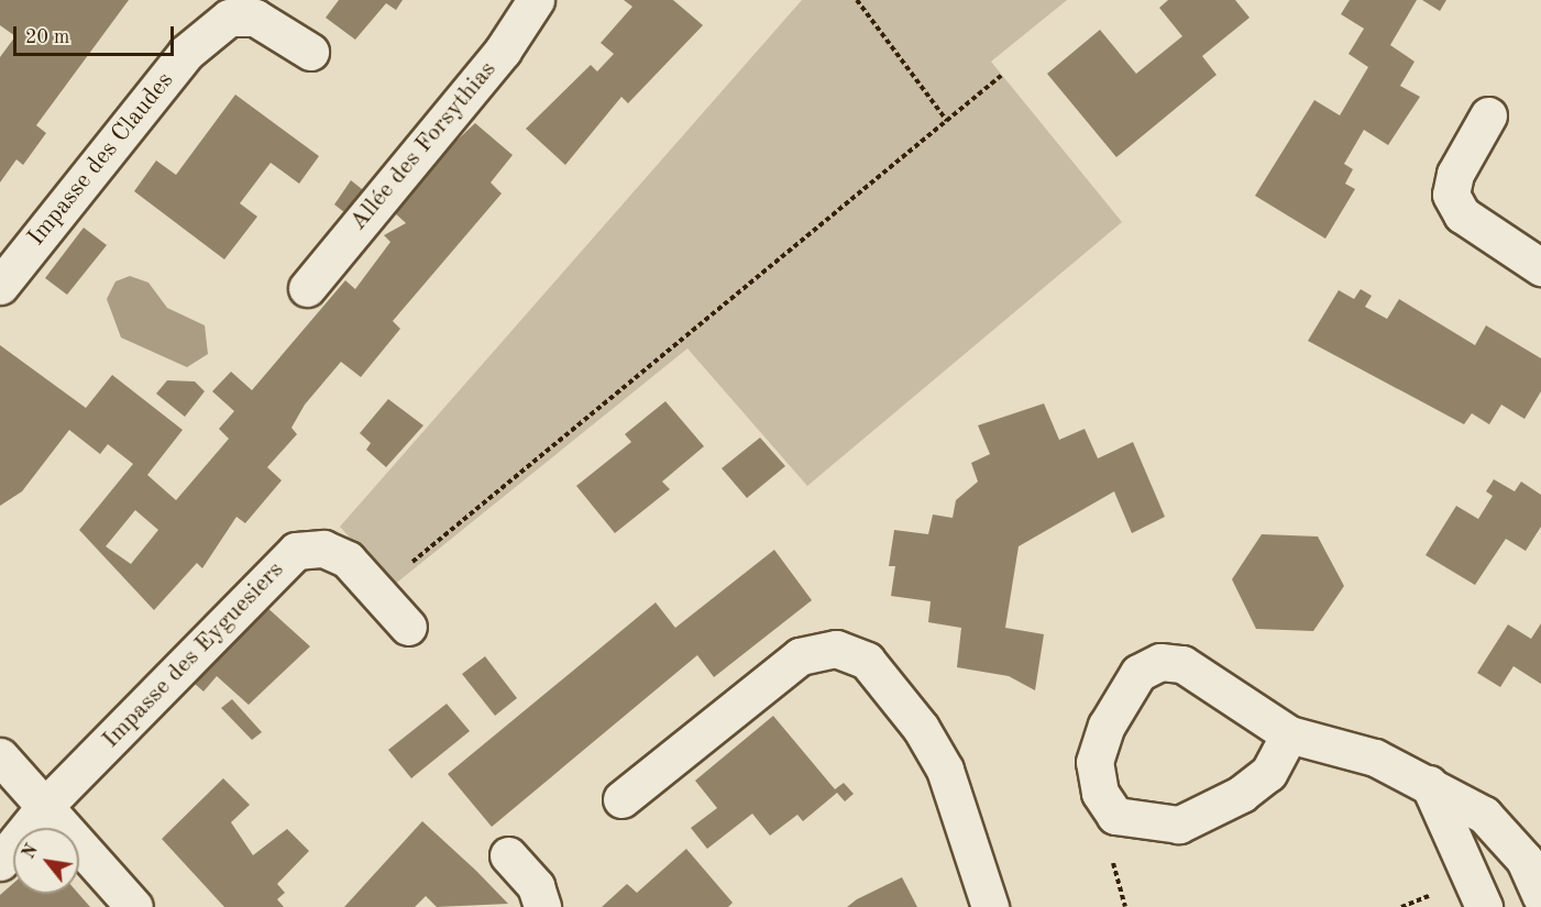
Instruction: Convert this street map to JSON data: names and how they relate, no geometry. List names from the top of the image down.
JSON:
{
  "streets": {
    "street": ["Allée des Forsythias", "Impasse des Claudes", "Impasse des Eyguesiers"]
  },
  "scale_bar": "20 m",
  "north": "top left"
}
